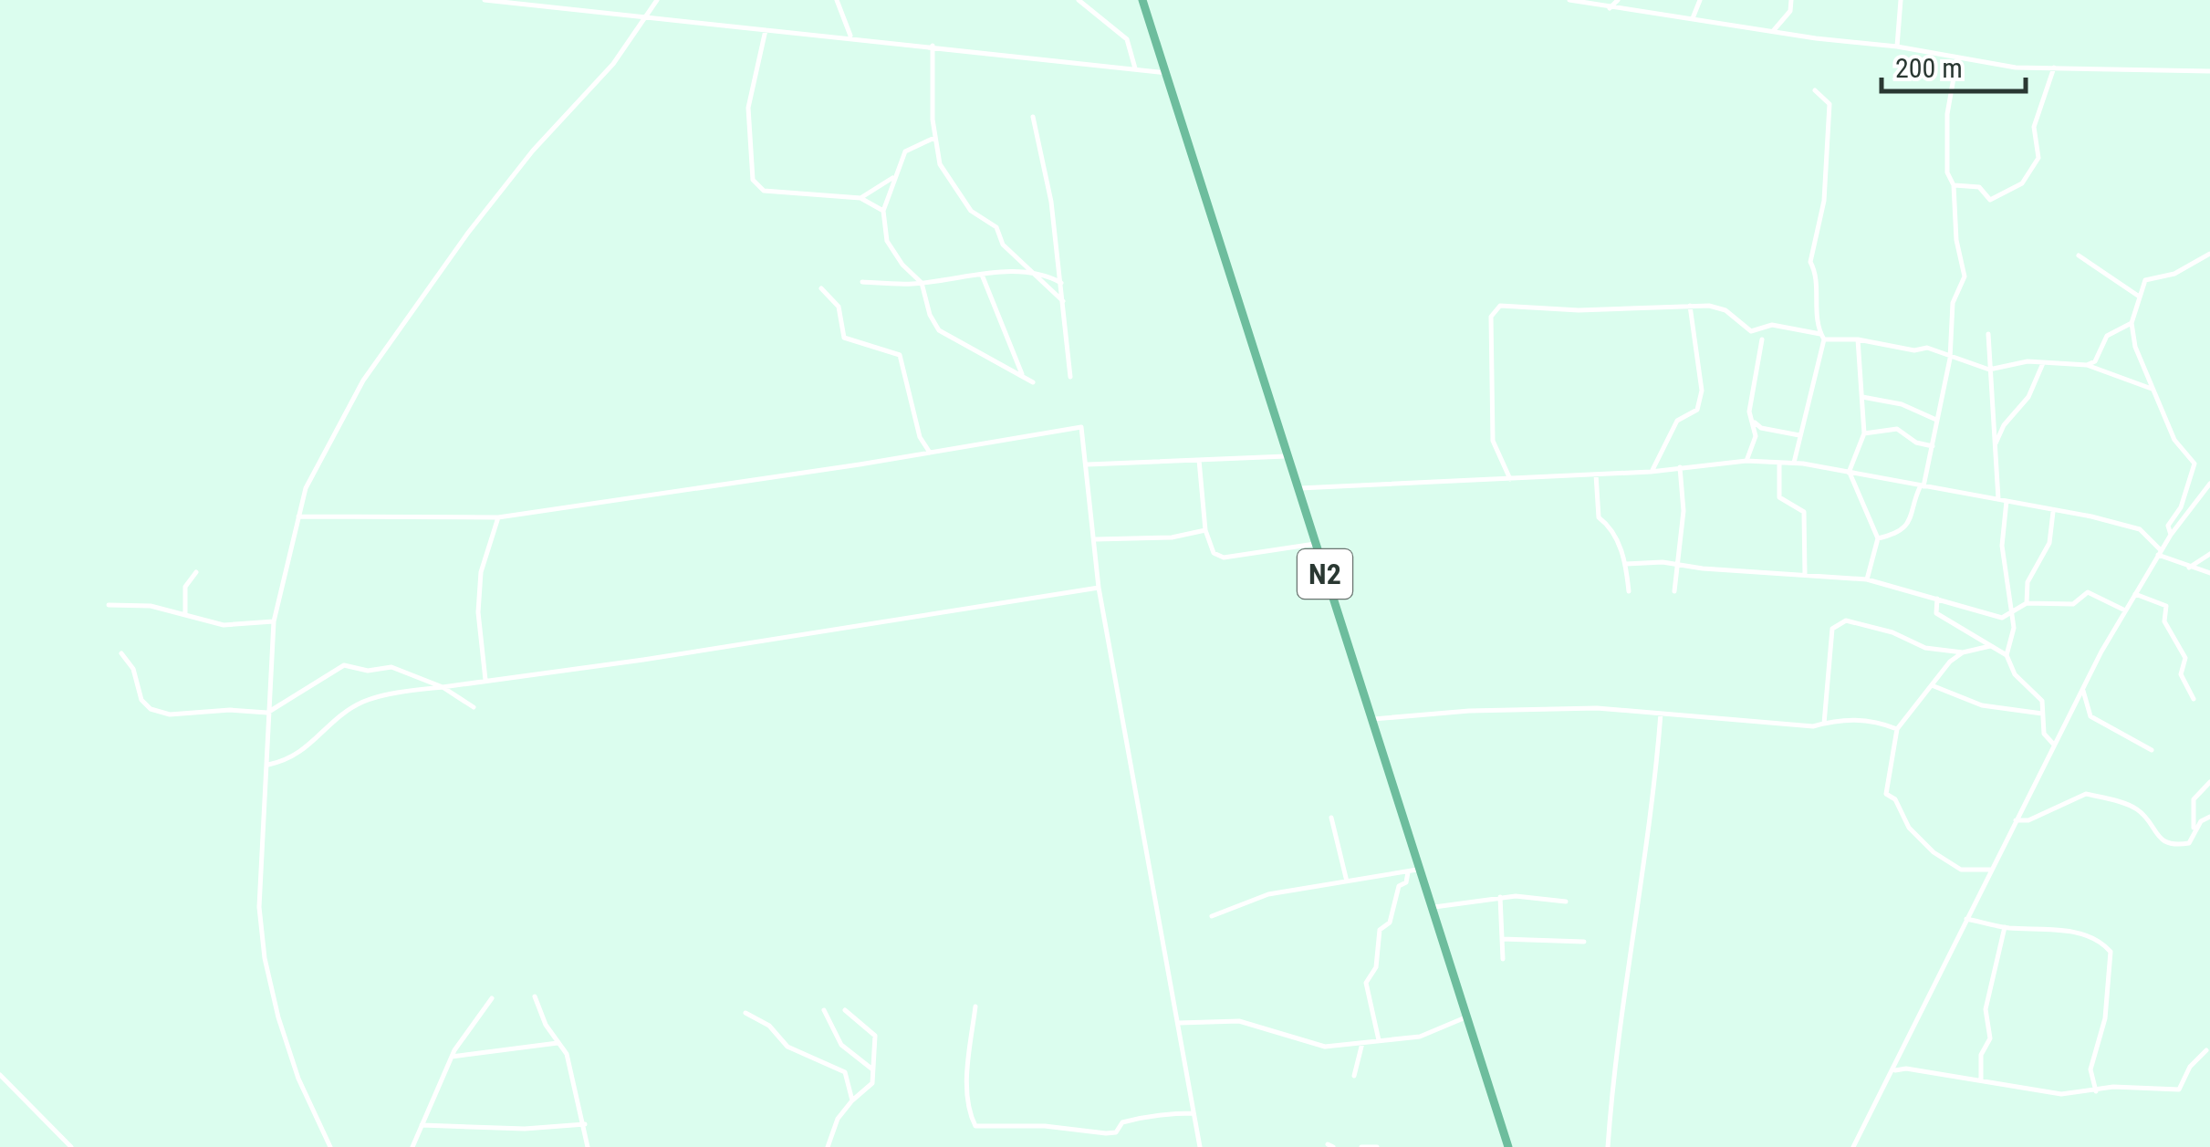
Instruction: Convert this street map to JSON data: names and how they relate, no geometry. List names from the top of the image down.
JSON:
{
  "streets": {
    "highway": ["N2"]
  },
  "scale_bar": "200 m"
}
